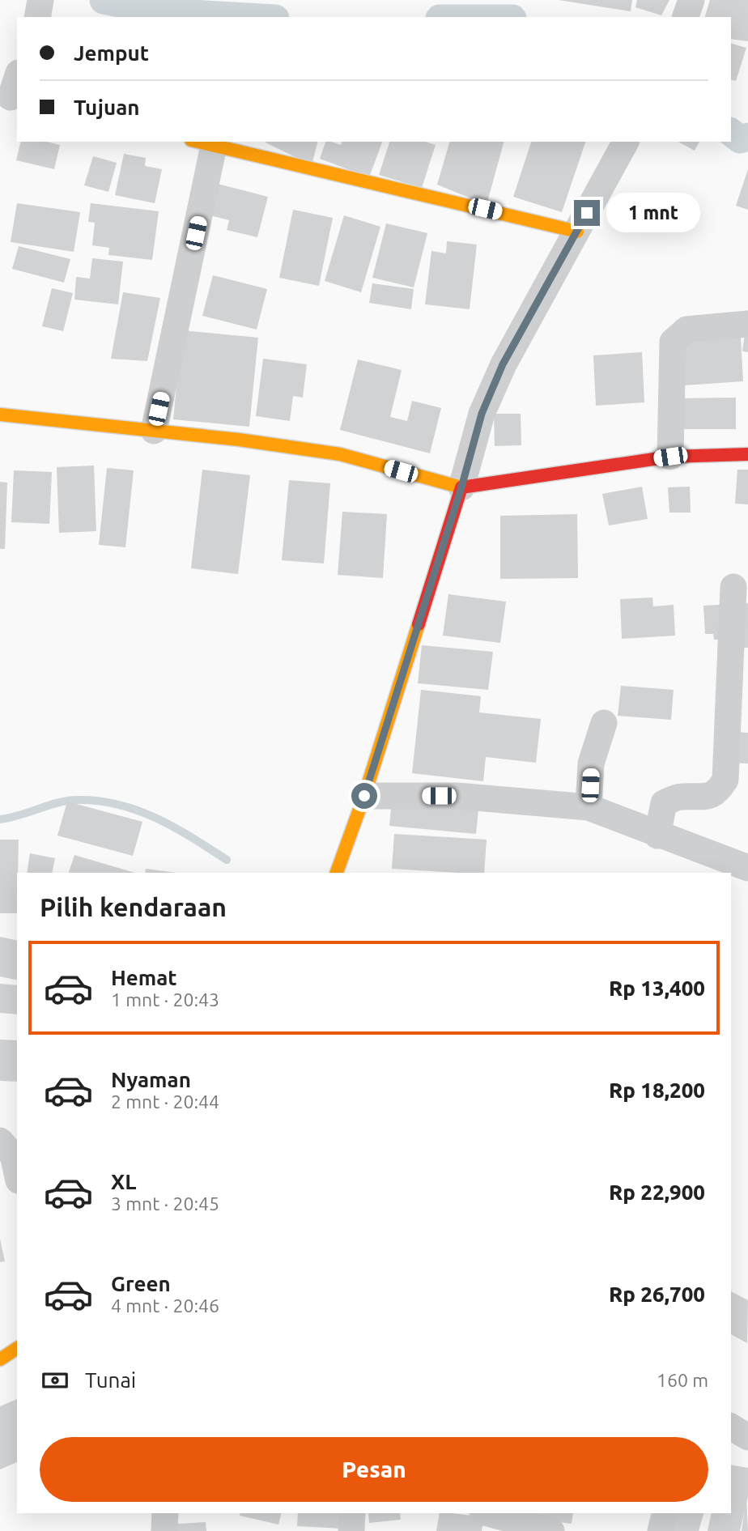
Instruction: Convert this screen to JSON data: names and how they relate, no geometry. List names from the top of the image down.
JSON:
{
  "page": {
    "banner": ["Jemput", "Tujuan"],
    "bubble": "1 mnt",
    "heading": "Pilih kendaraan",
    "list": [
      {
        "name": "Hemat",
        "note": "1 mnt · 20:43",
        "value": "Rp 13,400"
      },
      {
        "name": "Nyaman",
        "note": "2 mnt · 20:44",
        "value": "Rp 18,200"
      },
      {
        "name": "XL",
        "note": "3 mnt · 20:45",
        "value": "Rp 22,900"
      },
      {
        "name": "Green",
        "note": "4 mnt · 20:46",
        "value": "Rp 26,700"
      }
    ],
    "pay": ["Tunai", "160 m"],
    "buttons": "Pesan"
  }
}
